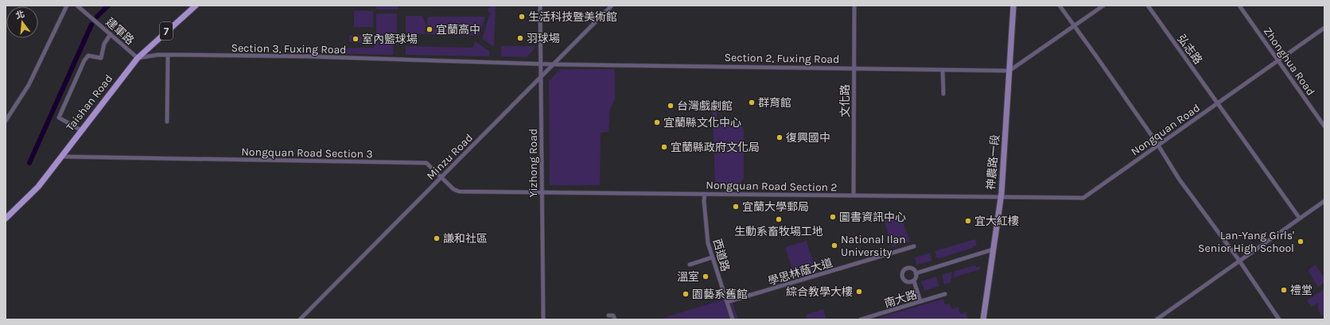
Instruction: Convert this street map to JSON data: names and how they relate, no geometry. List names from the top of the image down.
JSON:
{
  "streets": {
    "main road": ["7", "Taishan Road"],
    "street": [
      "建軍路",
      "Section 3, Fuxing Road",
      "弘志路",
      "Section 2, Fuxing Road",
      "Zhonghua Road",
      "文化路",
      "Nongquan Road",
      "Nongquan Road Section 3",
      "Minzu Road",
      "神農路一段",
      "Yizhong Road",
      "Nongquan Road Section 2",
      "西道路",
      "學思林蔭大道",
      "南大路"
    ]
  },
  "crossings": [
    ["建軍路", "Section 3, Fuxing Road"],
    ["建軍路", "Taishan Road"],
    ["Section 3, Fuxing Road", "Section 2, Fuxing Road"],
    ["Section 3, Fuxing Road", "Taishan Road"],
    ["Section 3, Fuxing Road", "Minzu Road"],
    ["Section 3, Fuxing Road", "Yizhong Road"],
    ["弘志路", "Nongquan Road"],
    ["Section 2, Fuxing Road", "文化路"],
    ["Section 2, Fuxing Road", "Minzu Road"],
    ["Section 2, Fuxing Road", "神農路一段"],
    ["Zhonghua Road", "Nongquan Road"],
    ["文化路", "Nongquan Road Section 2"],
    ["Taishan Road", "Nongquan Road Section 3"],
    ["Nongquan Road", "神農路一段"],
    ["Nongquan Road", "Nongquan Road Section 2"],
    ["Nongquan Road Section 3", "Minzu Road"],
    ["Nongquan Road Section 3", "Yizhong Road"],
    ["Nongquan Road Section 3", "Nongquan Road Section 2"],
    ["Minzu Road", "Yizhong Road"],
    ["神農路一段", "Nongquan Road Section 2"],
    ["Yizhong Road", "Nongquan Road Section 2"],
    ["Nongquan Road Section 2", "西道路"],
    ["西道路", "學思林蔭大道"]
  ],
  "places": [
    "生活科技暨美術館",
    "宜蘭高中",
    "羽球場",
    "室內籃球場",
    "群育館",
    "台灣戲劇館",
    "宜蘭縣文化中心",
    "復興國中",
    "宜蘭縣政府文化局",
    "宜蘭大學郵局",
    "圖書資訊中心",
    "生動系畜牧場工地",
    "宜大紅樓",
    "謙和社區",
    "Lan-Yang Girls' Senior High School",
    "National Ilan University",
    "溫室",
    "禮堂",
    "綜合教學大樓",
    "園藝系舊館"
  ],
  "north": "top"
}
